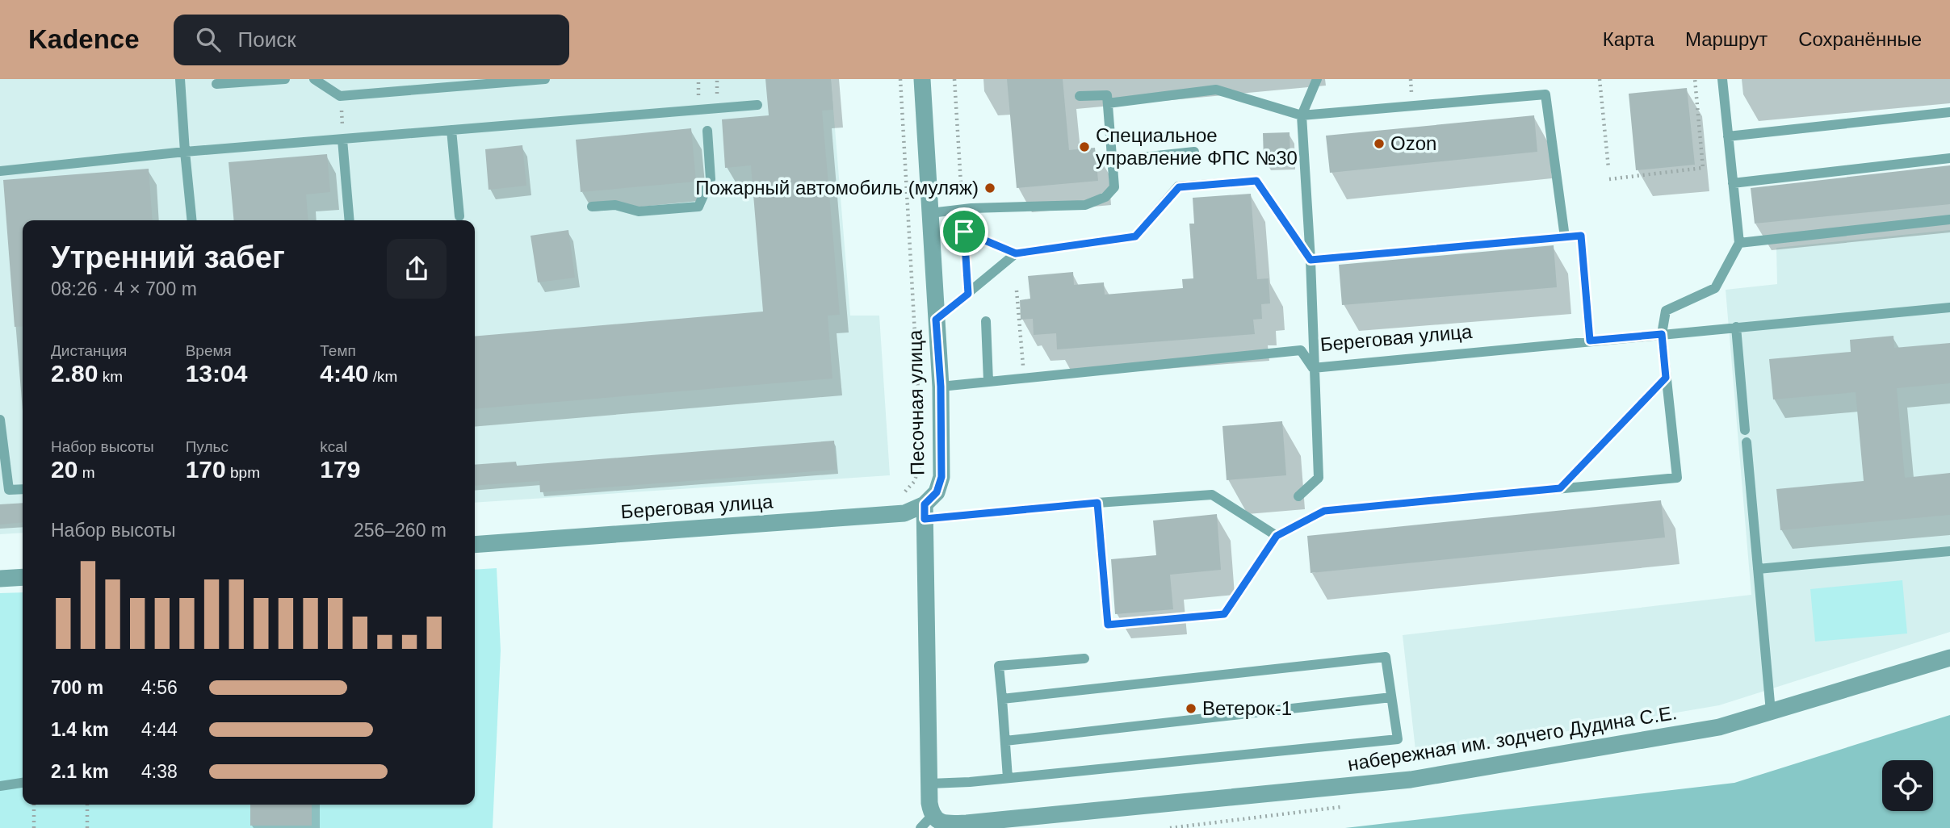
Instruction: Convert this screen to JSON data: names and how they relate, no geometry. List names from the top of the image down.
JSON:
{
  "streets": {
    "street": ["Береговая улица", "Песочная улица", "набережная им. зодчего Дудина С.Е."]
  },
  "crossings": [
    ["Береговая улица", "Песочная улица"]
  ],
  "places": [
    "Ozon",
    "Специальное управление ФПС №30",
    "Пожарный автомобиль (муляж)",
    "Ветерок-1"
  ],
  "page": {
    "header": "Kadence",
    "search": "Поиск",
    "nav": ["Карта", "Маршрут", "Сохранённые"],
    "heading": ["Утренний забег", "08:26 · 4 × 700 m"],
    "stats": [
      ["Дистанция", "2.80 km"],
      ["Время", "13:04"],
      ["Темп", "4:40 /km"],
      ["Набор высоты", "20 m"],
      ["Пульс", "170 bpm"],
      ["kcal", "179"]
    ],
    "chart": ["Набор высоты", "256–260 m"],
    "list": [
      {
        "name": "700 m",
        "note": "4:56"
      },
      {
        "name": "1.4 km",
        "note": "4:44"
      },
      {
        "name": "2.1 km",
        "note": "4:38"
      }
    ]
  }
}
